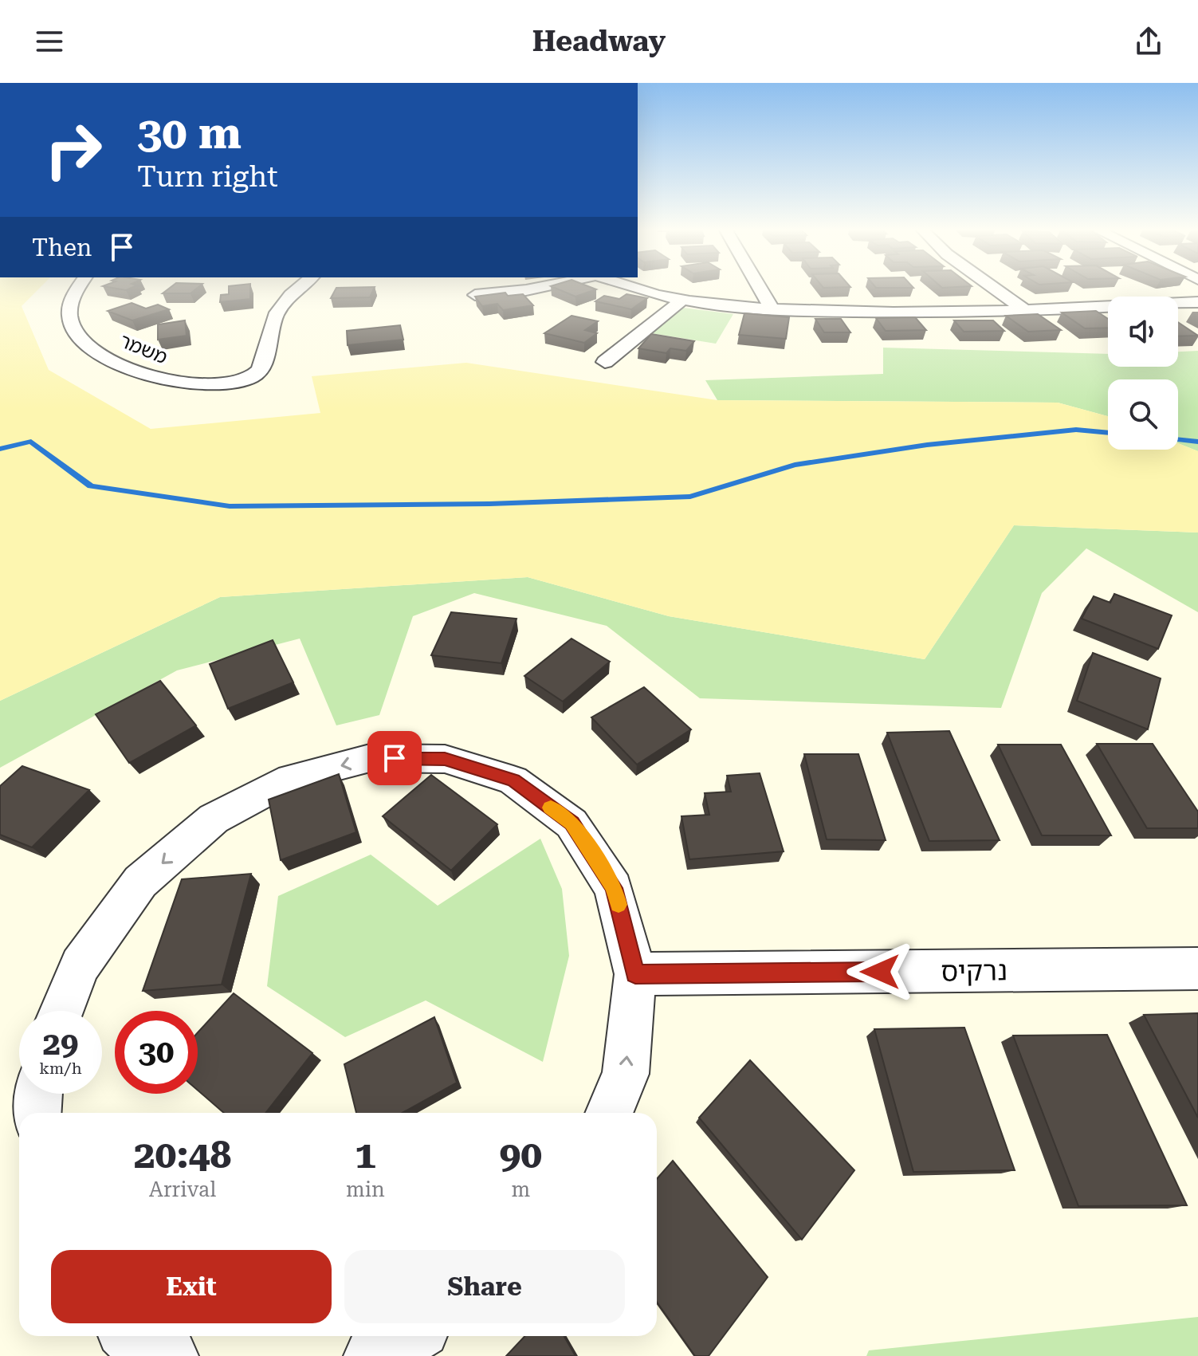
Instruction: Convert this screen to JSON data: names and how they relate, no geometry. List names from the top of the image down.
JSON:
{
  "streets": {
    "street": ["משמר", "נרקיס"]
  },
  "page": {
    "header": "Headway",
    "turn": ["30 m", "Turn right"],
    "then": "Then",
    "speed": "29 km/h",
    "limit": "30",
    "eta": [
      "20:48",
      "Arrival",
      "1",
      "min",
      "90",
      "m"
    ],
    "buttons": ["Exit", "Share"]
  }
}
